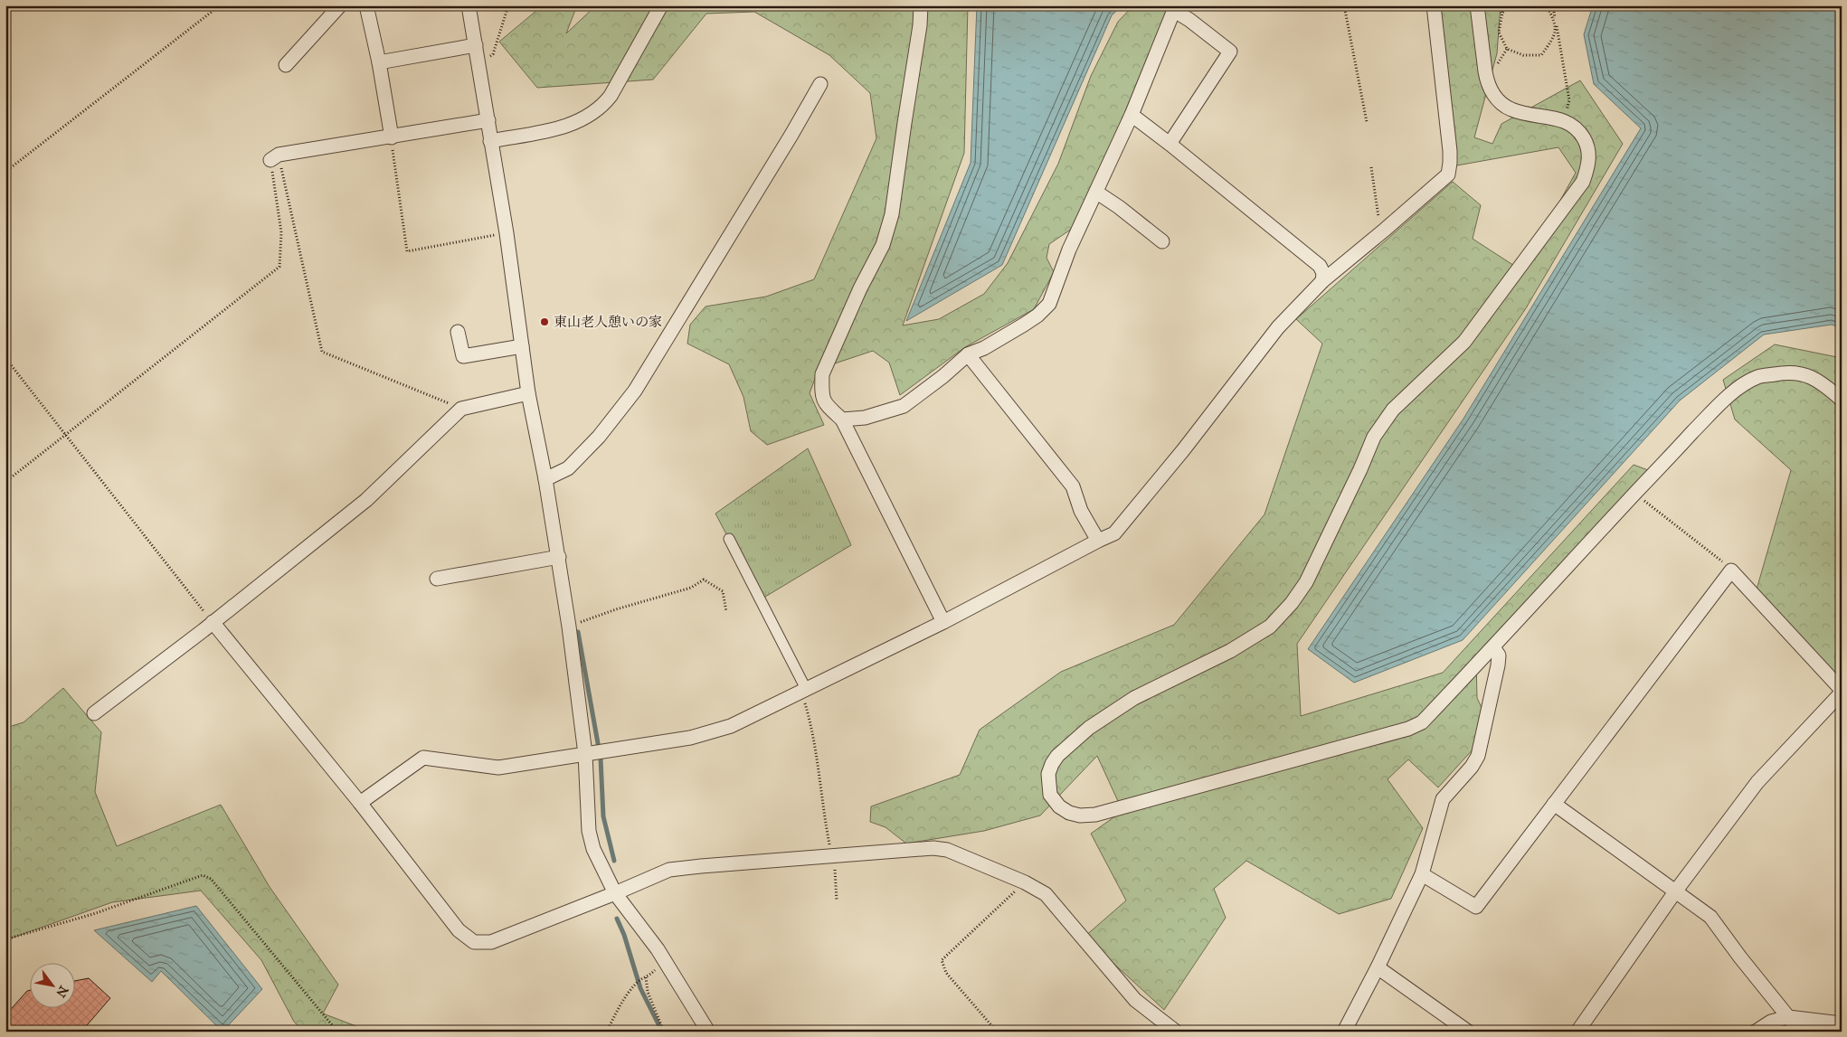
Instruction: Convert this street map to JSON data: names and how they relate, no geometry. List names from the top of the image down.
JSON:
{
  "places": ["東山老人憩いの家"],
  "north": "bottom right"
}
